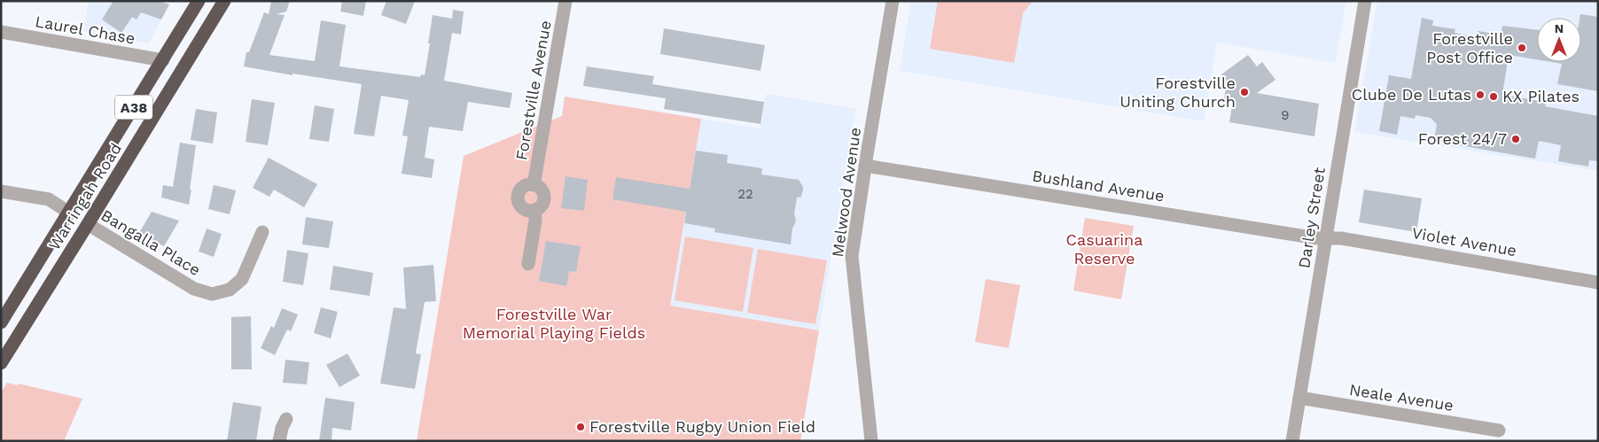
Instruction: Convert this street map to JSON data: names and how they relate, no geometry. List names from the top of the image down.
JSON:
{
  "streets": {
    "highway": ["A38", "Warringah Road", "Bangalla Place"],
    "street": [
      "Laurel Chase",
      "Forestville Avenue",
      "Bushland Avenue",
      "Melwood Avenue",
      "Darley Street",
      "Violet Avenue",
      "Neale Avenue"
    ]
  },
  "crossings": [
    ["Laurel Chase", "Warringah Road"],
    ["Bushland Avenue", "Melwood Avenue"],
    ["Bushland Avenue", "Darley Street"],
    ["Bushland Avenue", "Violet Avenue"],
    ["Warringah Road", "Bangalla Place"],
    ["Darley Street", "Violet Avenue"],
    ["Darley Street", "Neale Avenue"]
  ],
  "parks": ["Casuarina Reserve", "Forestville War Memorial Playing Fields"],
  "places": [
    "Forestville Post Office",
    "Forestville Uniting Church",
    "Clube De Lutas",
    "KX Pilates",
    "Forest 24/7",
    "Forestville Rugby Union Field"
  ],
  "house_numbers": ["9", "22"],
  "north": "top"
}
